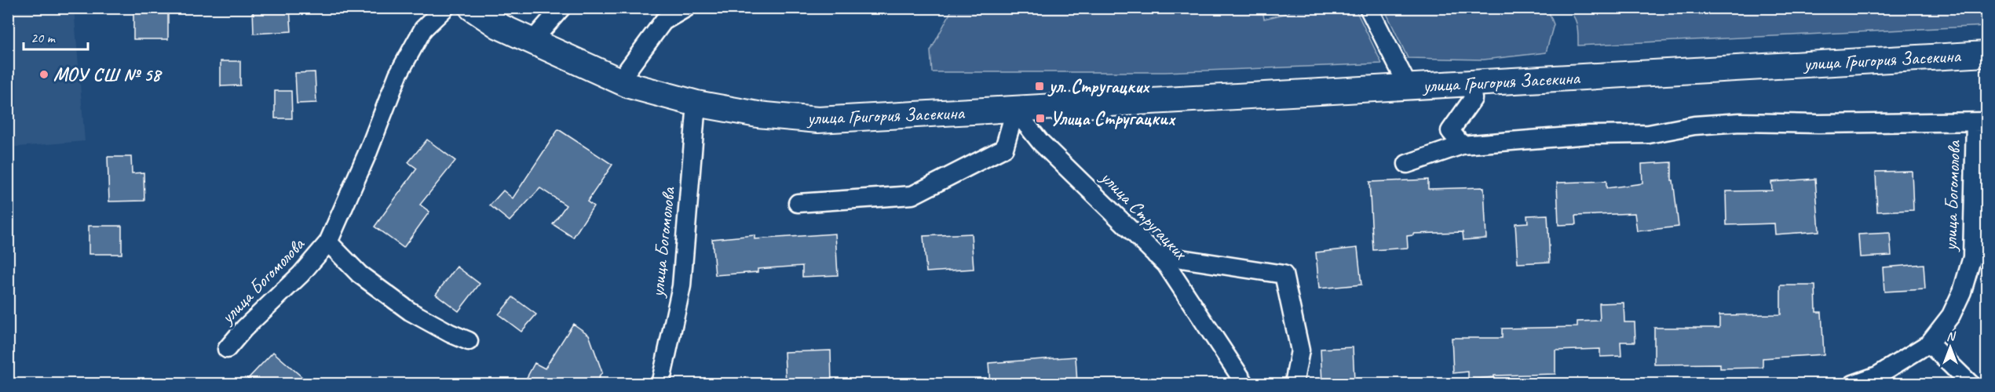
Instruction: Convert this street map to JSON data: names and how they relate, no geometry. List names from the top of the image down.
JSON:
{
  "streets": {
    "main road": ["улица Григория Засекина"],
    "street": ["улица Богомолова", "улица Стругацких"]
  },
  "crossings": [
    ["улица Григория Засекина", "улица Богомолова"],
    ["улица Григория Засекина", "улица Стругацких"]
  ],
  "places": {
    "other": ["МОУ СШ № 58"],
    "transit": ["ул. Стругацких", "Улица Стругацких"]
  },
  "scale_bar": "20 m",
  "north": "top"
}
